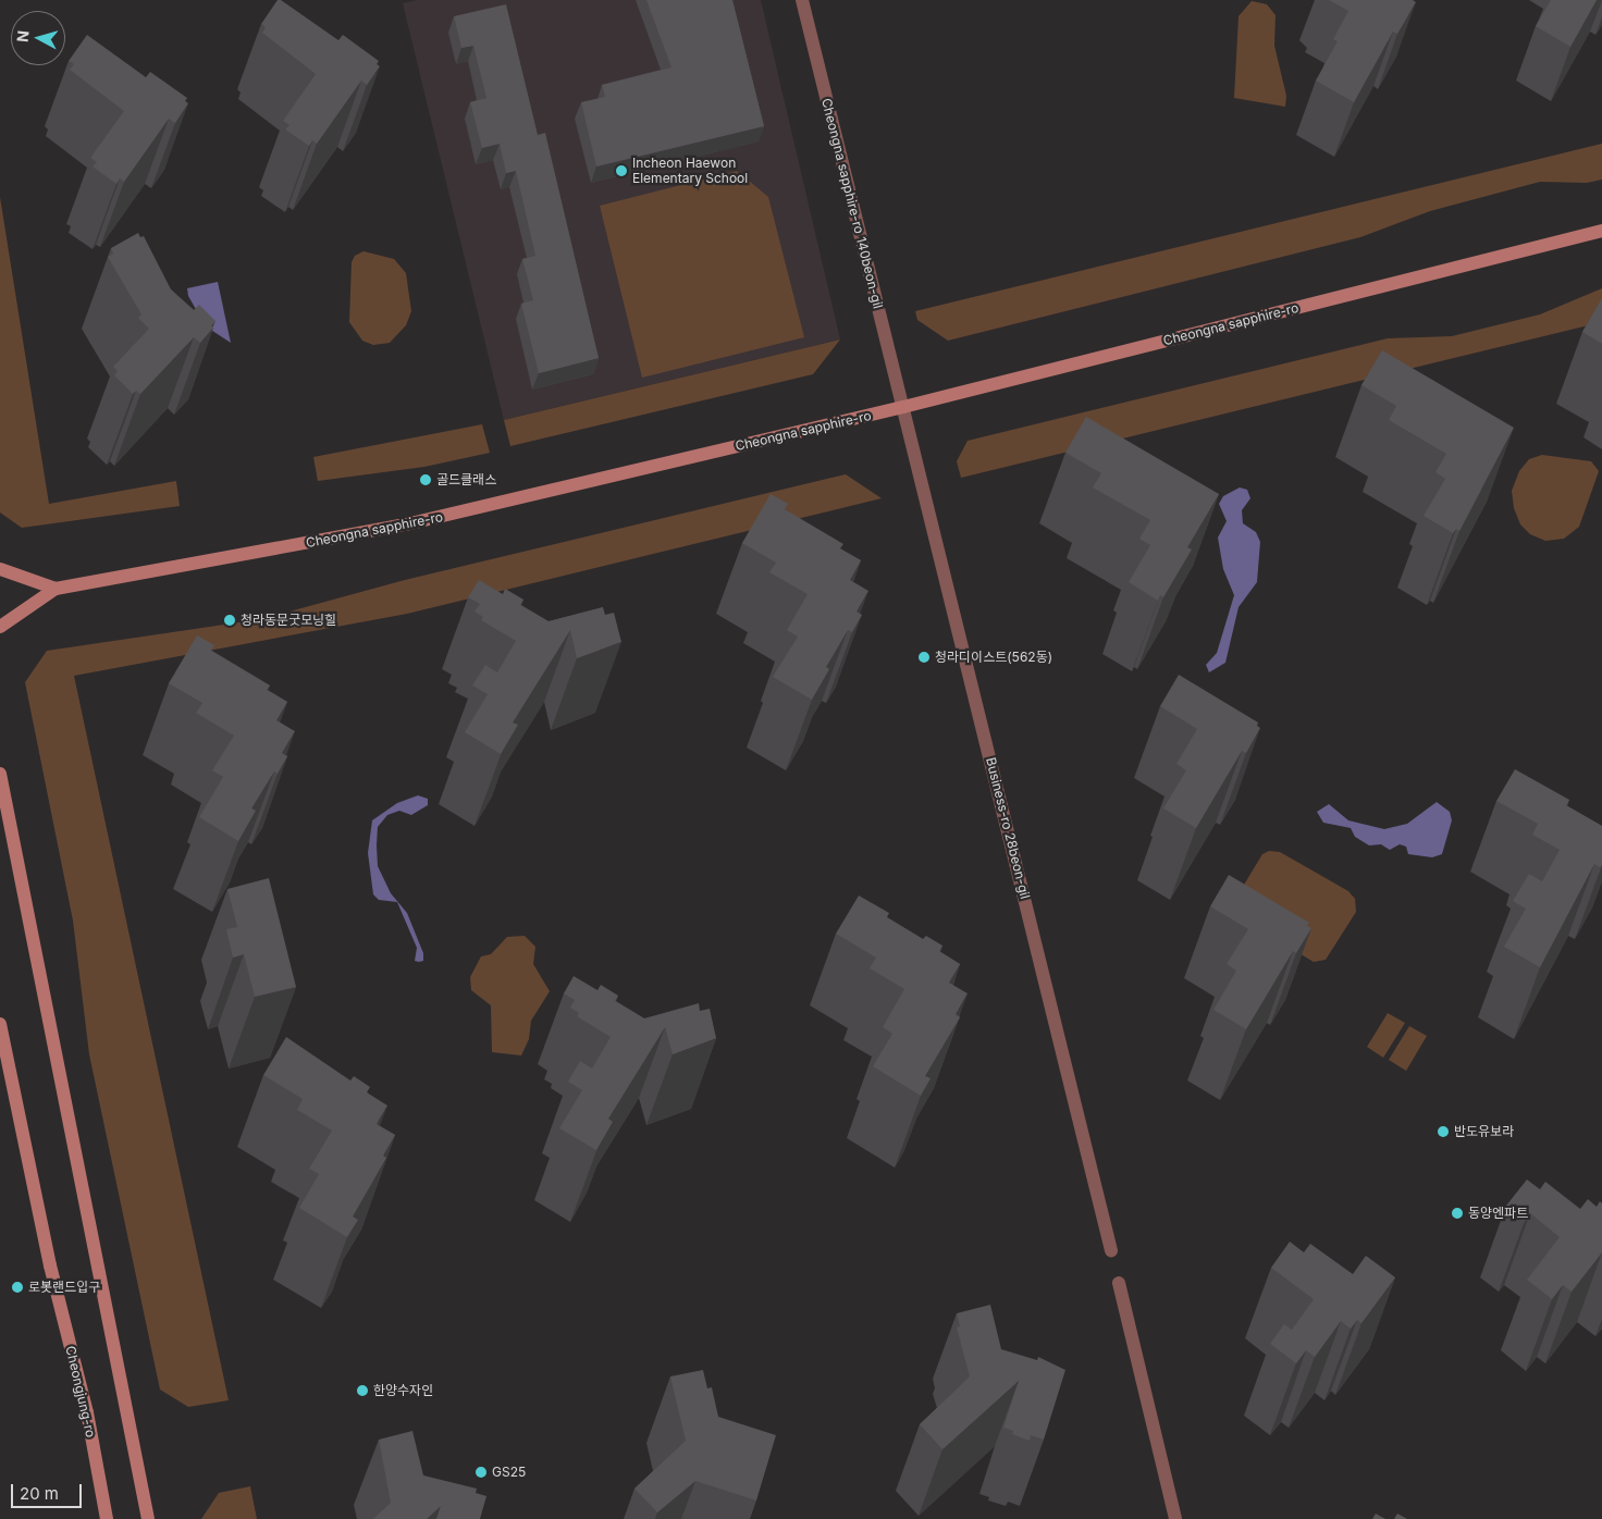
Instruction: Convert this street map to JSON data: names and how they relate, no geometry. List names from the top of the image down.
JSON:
{
  "streets": {
    "street": [
      "Cheongna sapphire-ro 140beon-gil",
      "Cheongna sapphire-ro",
      "Business-ro 28beon-gil",
      "Cheongjung-ro"
    ]
  },
  "crossings": [
    ["Cheongna sapphire-ro 140beon-gil", "Cheongna sapphire-ro"],
    ["Cheongna sapphire-ro 140beon-gil", "Business-ro 28beon-gil"],
    ["Cheongna sapphire-ro", "Business-ro 28beon-gil"]
  ],
  "places": [
    "Incheon Haewon Elementary School",
    "골드클래스",
    "청라동문굿모닝힐",
    "청라디이스트(562동)",
    "반도유보라",
    "동양엔파트",
    "로봇랜드입구",
    "한양수자인",
    "GS25"
  ],
  "scale_bar": "20 m",
  "north": "left"
}
